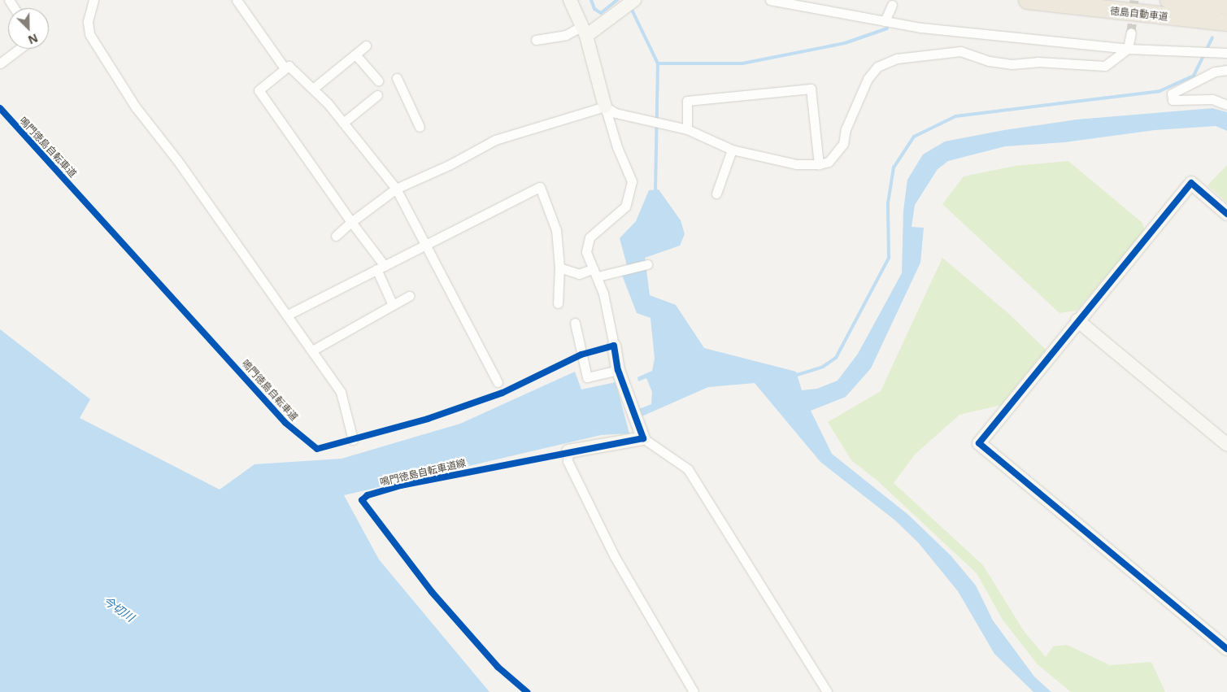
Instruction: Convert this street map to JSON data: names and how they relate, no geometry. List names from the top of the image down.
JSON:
{
  "streets": {
    "highway": ["徳島自動車道"],
    "cycle path": ["鳴門徳島自転車道"]
  },
  "water": ["今切川"],
  "north": "bottom right"
}
